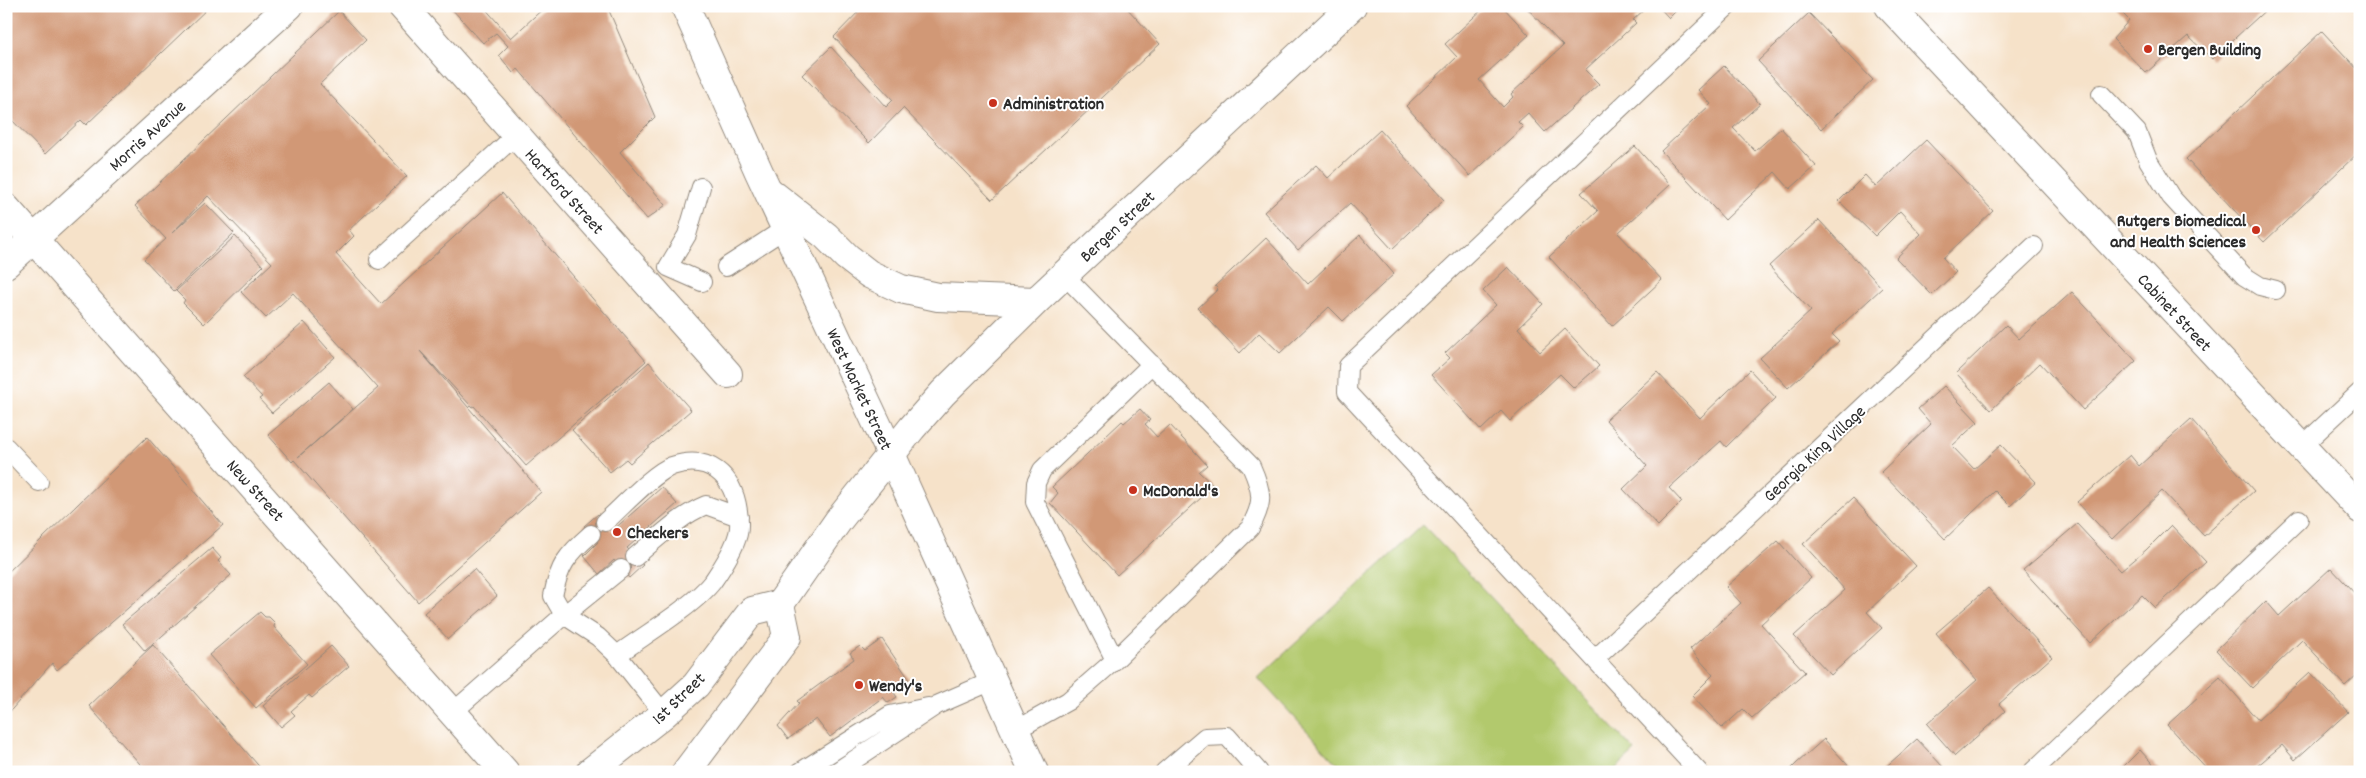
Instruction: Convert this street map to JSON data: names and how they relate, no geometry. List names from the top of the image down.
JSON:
{
  "streets": {
    "main road": [
      "Morris Avenue",
      "Hartford Street",
      "Bergen Street",
      "Cabinet Street",
      "West Market Street",
      "New Street",
      "1st Street"
    ],
    "lane": ["Georgia King Village"]
  },
  "crossings": [
    ["Morris Avenue", "New Street"],
    ["Bergen Street", "West Market Street"]
  ],
  "places": [
    "Bergen Building",
    "Administration",
    "Rutgers Biomedical and Health Sciences",
    "McDonald's",
    "Checkers",
    "Wendy's"
  ]
}
